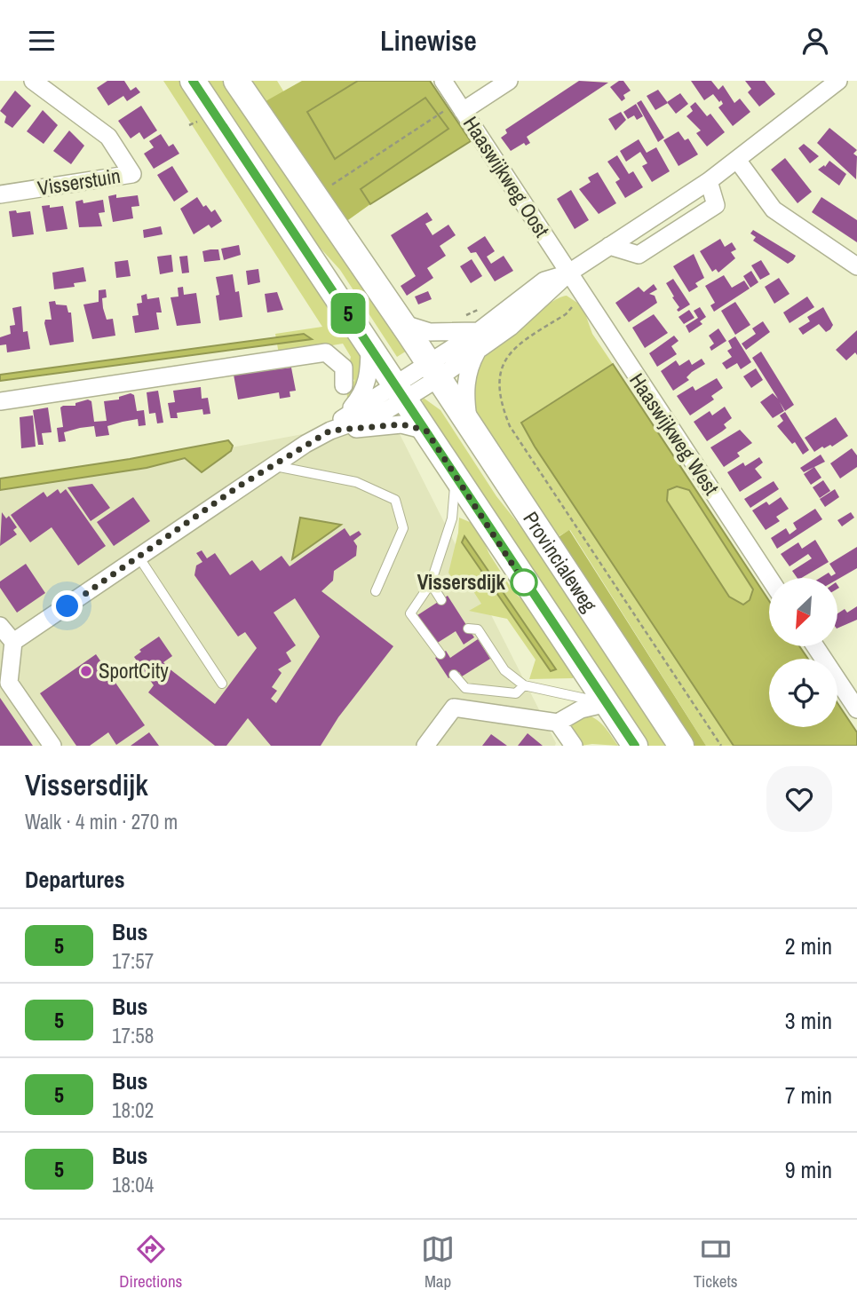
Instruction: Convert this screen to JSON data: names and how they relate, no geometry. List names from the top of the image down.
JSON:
{
  "streets": {
    "main road": ["Provincialeweg"],
    "street": ["Haaswijkweg Oost", "Visserstuin", "Haaswijkweg West"]
  },
  "crossings": [
    ["Haaswijkweg Oost", "Haaswijkweg West"]
  ],
  "places": ["Vissersdijk", "SportCity"],
  "lines": ["bus line 5"],
  "north": "bottom left",
  "page": {
    "header": "Linewise",
    "on_map": "5",
    "heading": [
      ["Vissersdijk", "Walk · 4 min · 270 m"],
      "Departures"
    ],
    "list": [
      {
        "mark": "5",
        "name": "Bus",
        "note": "17:57",
        "value": "2 min"
      },
      {
        "mark": "5",
        "name": "Bus",
        "note": "17:58",
        "value": "3 min"
      },
      {
        "mark": "5",
        "name": "Bus",
        "note": "18:02",
        "value": "7 min"
      },
      {
        "mark": "5",
        "name": "Bus",
        "note": "18:04",
        "value": "9 min"
      }
    ],
    "tabs": ["Directions", "Map", "Tickets"]
  }
}
